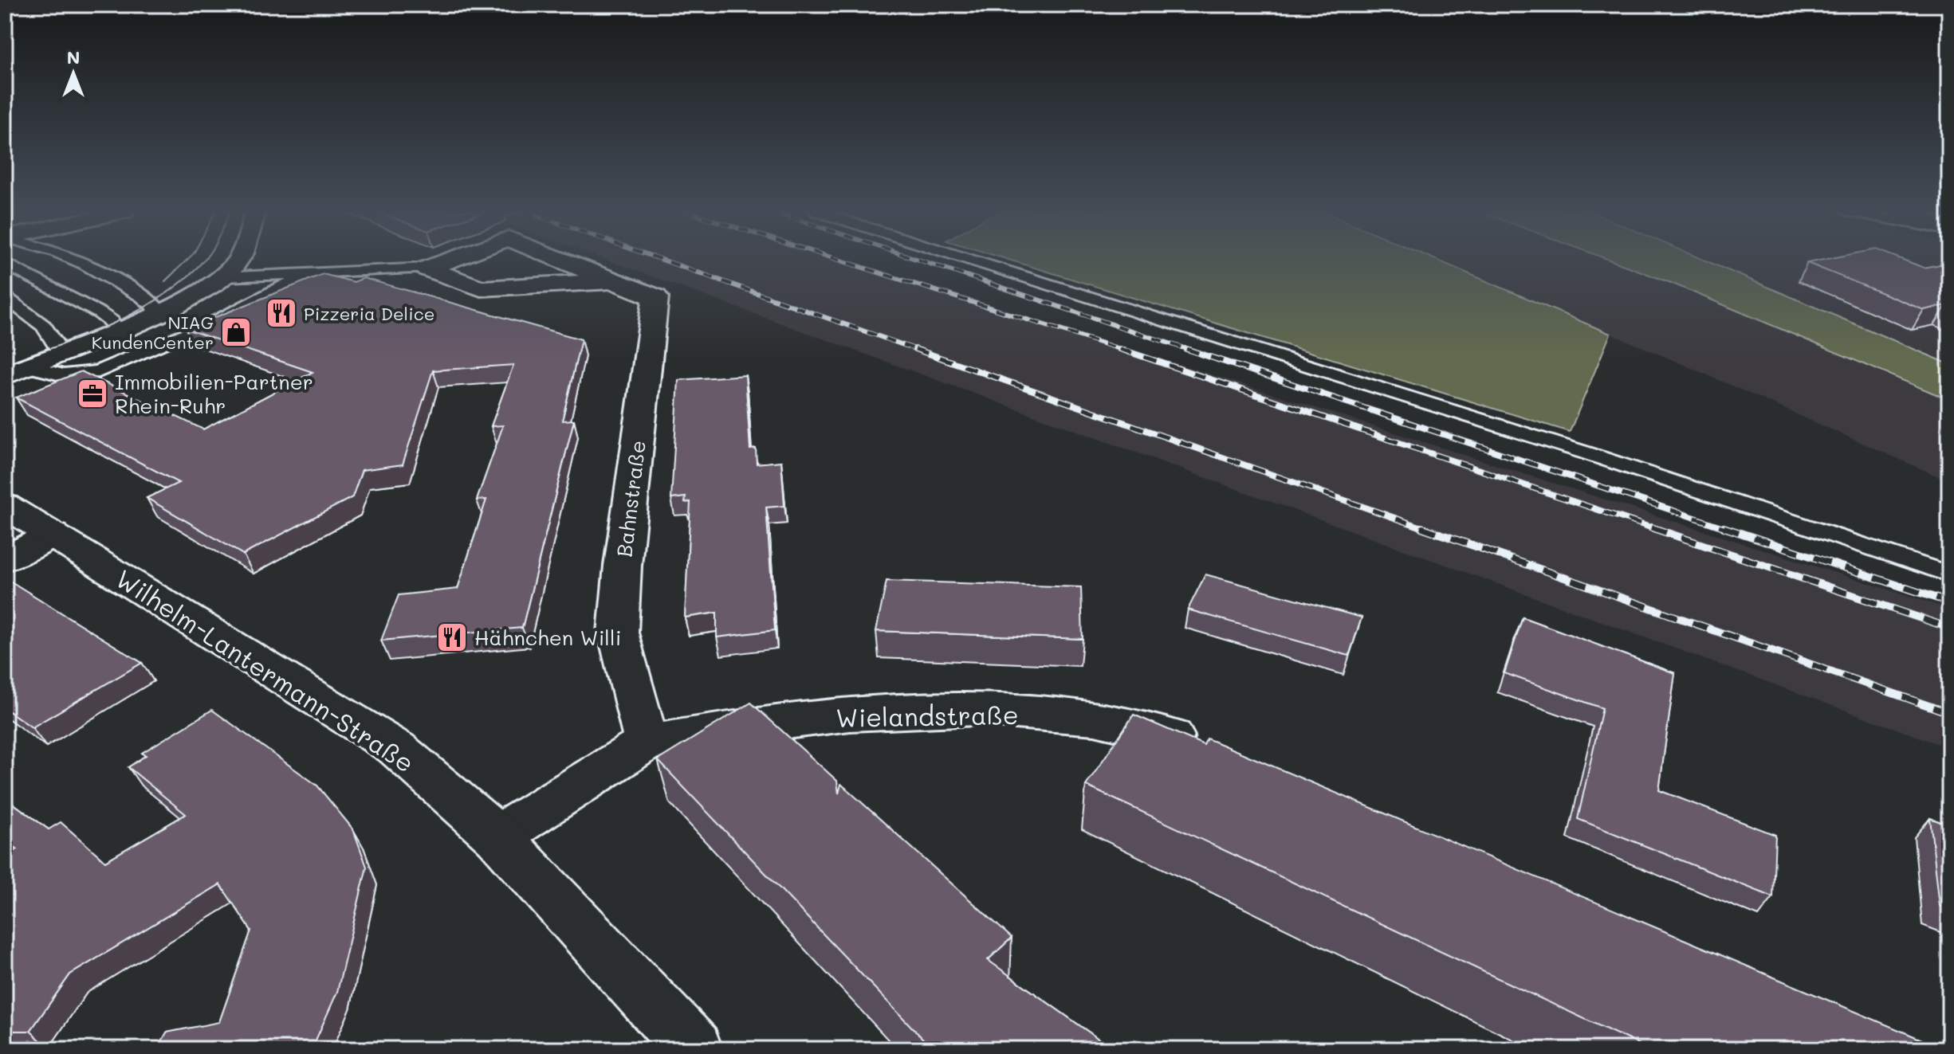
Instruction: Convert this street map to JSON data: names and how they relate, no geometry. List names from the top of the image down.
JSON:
{
  "streets": {
    "street": ["Bahnstraße", "Wilhelm-Lantermann-Straße", "Wielandstraße"]
  },
  "crossings": [
    ["Bahnstraße", "Wielandstraße"],
    ["Wilhelm-Lantermann-Straße", "Wielandstraße"]
  ],
  "places": {
    "restaurant": ["Pizzeria Delice", "Hähnchen Willi"],
    "shop": ["NIAG KundenCenter"],
    "office": ["Immobilien-Partner Rhein-Ruhr"]
  },
  "north": "top"
}
